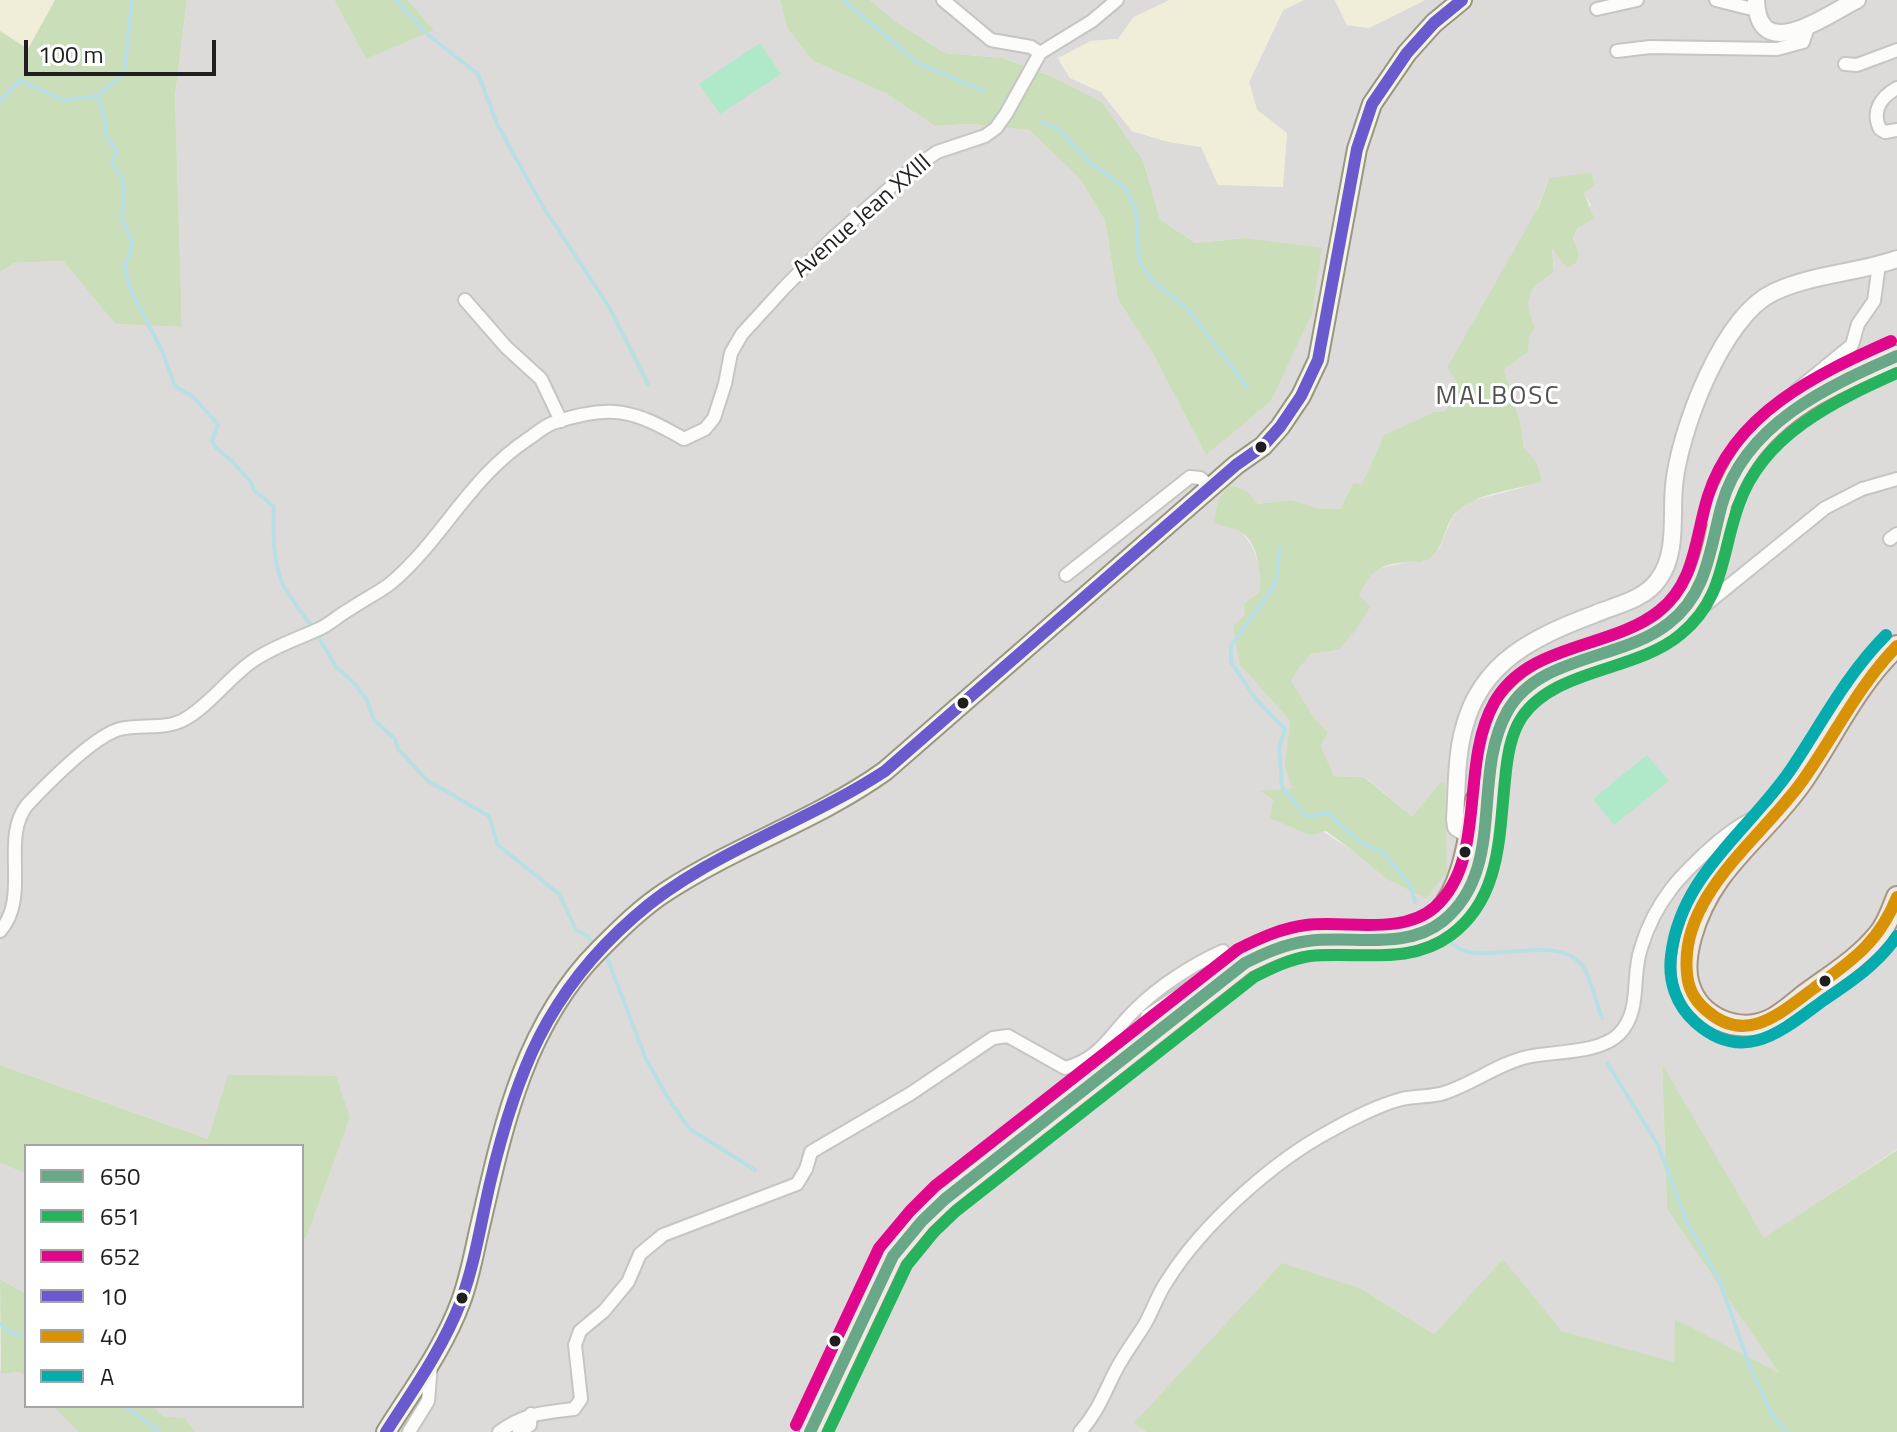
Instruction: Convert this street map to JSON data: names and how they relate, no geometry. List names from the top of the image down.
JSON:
{
  "streets": {
    "street": ["Avenue Jean XXIII"]
  },
  "districts": ["MALBOSC"],
  "lines": [
    "transit line 10",
    "transit line 652",
    "transit line 650",
    "transit line 651",
    "transit line A",
    "transit line 40"
  ],
  "legend": [
    "650",
    "651",
    "652",
    "10",
    "40",
    "A"
  ],
  "scale_bar": "100 m"
}
